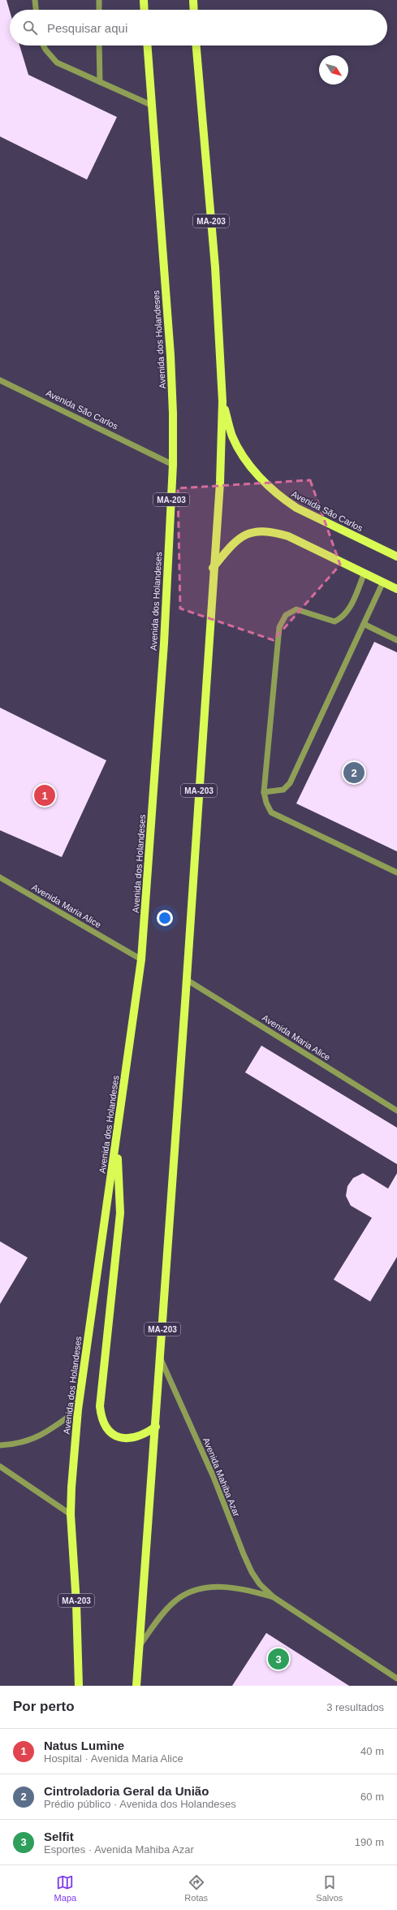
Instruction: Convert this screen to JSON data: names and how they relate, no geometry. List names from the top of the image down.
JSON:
{
  "streets": {
    "main road": ["MA-203", "Avenida dos Holandeses", "Avenida São Carlos"],
    "street": ["Avenida Maria Alice", "Avenida Mahiba Azar"]
  },
  "crossings": [
    ["MA-203", "Avenida São Carlos"],
    ["MA-203", "Avenida Maria Alice"],
    ["MA-203", "Avenida Mahiba Azar"],
    ["Avenida dos Holandeses", "Avenida São Carlos"],
    ["Avenida dos Holandeses", "Avenida Maria Alice"]
  ],
  "north": "bottom right",
  "page": {
    "search": "Pesquisar aqui",
    "pins": ["2", "1", "3"],
    "heading": ["Por perto", "3 resultados"],
    "list": [
      {
        "mark": "1",
        "name": "Natus Lumine",
        "note": "Hospital · Avenida Maria Alice",
        "value": "40 m"
      },
      {
        "mark": "2",
        "name": "Cintroladoria Geral da União",
        "note": "Prédio público · Avenida dos Holandeses",
        "value": "60 m"
      },
      {
        "mark": "3",
        "name": "Selfit",
        "note": "Esportes · Avenida Mahiba Azar",
        "value": "190 m"
      }
    ],
    "nav": ["Mapa", "Rotas", "Salvos"]
  }
}
